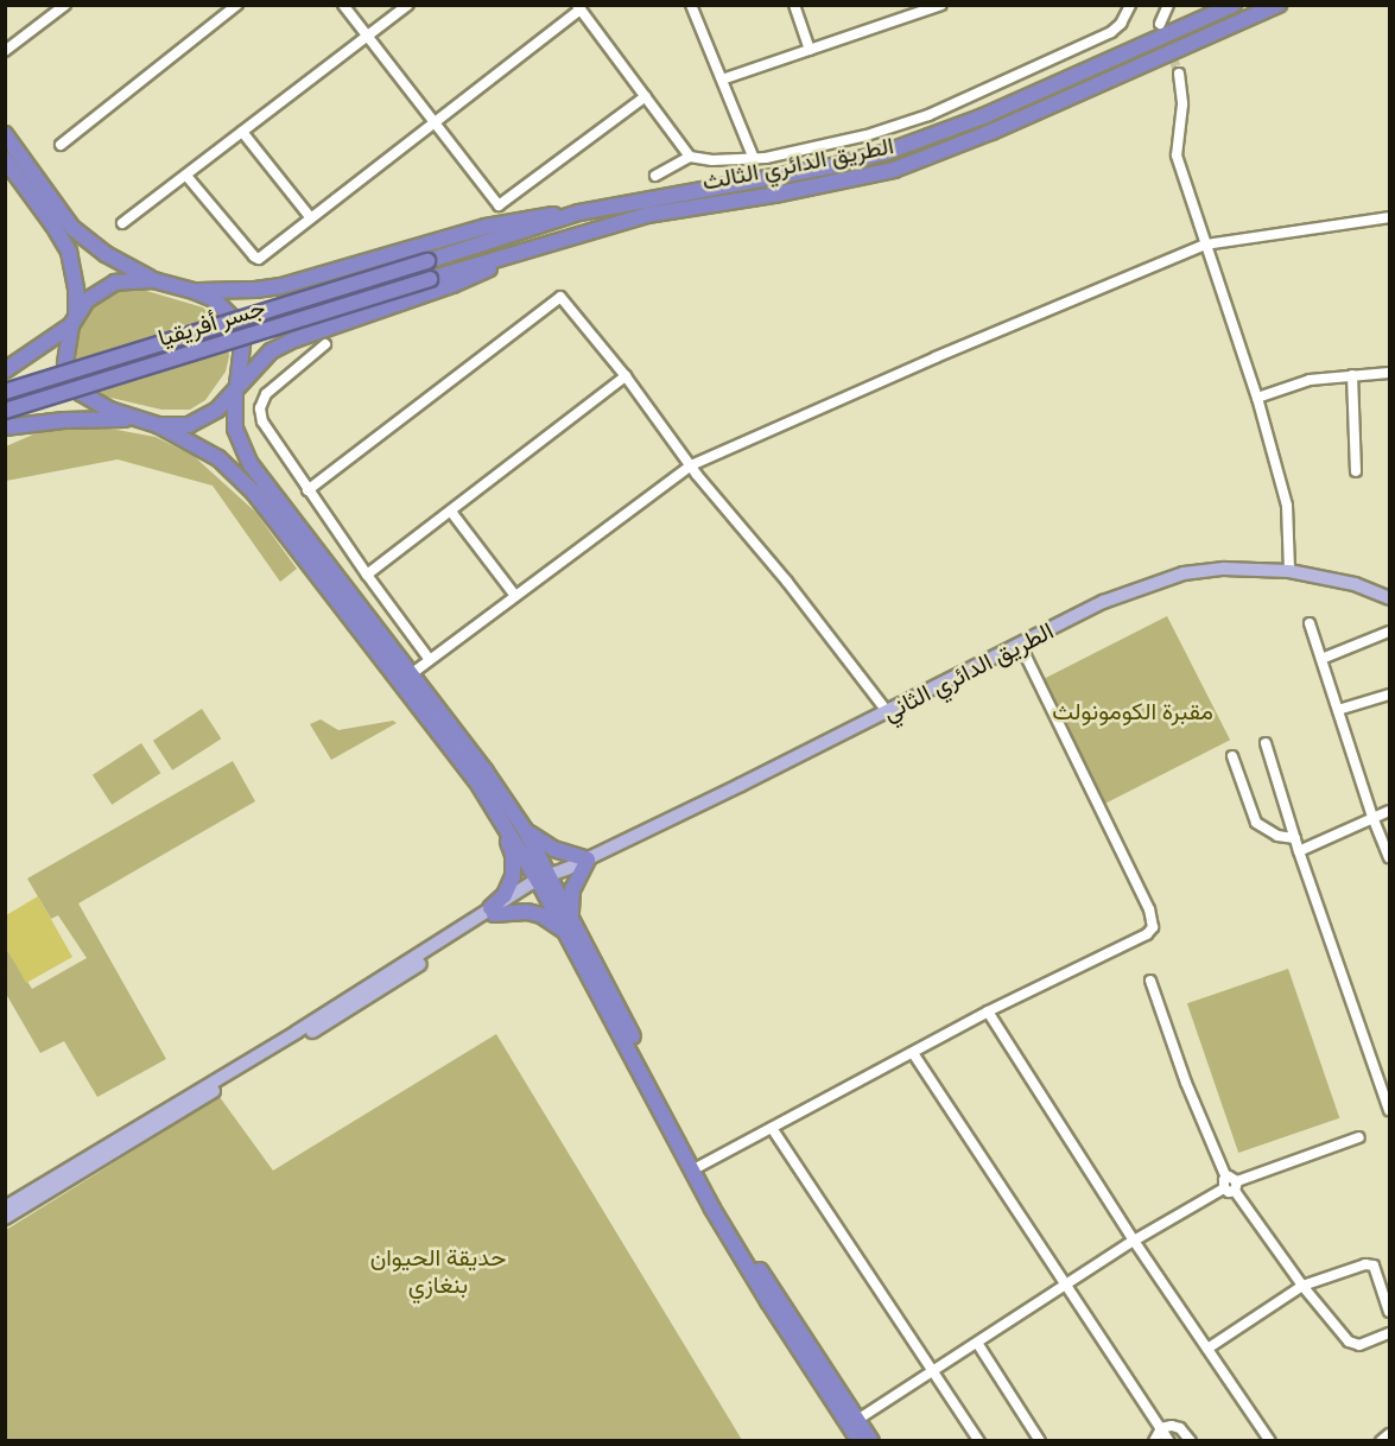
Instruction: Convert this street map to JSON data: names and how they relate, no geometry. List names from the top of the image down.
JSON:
{
  "streets": {
    "highway": ["الطريق الدائري الثالث", "جسر أفريقيا"],
    "main road": ["الطريق الدائري الثاني"]
  },
  "crossings": [
    ["الطريق الدائري الثالث", "جسر أفريقيا"]
  ],
  "parks": ["مقبرة الكومونولث", "حديقة الحيوان بنغازي"]
}
